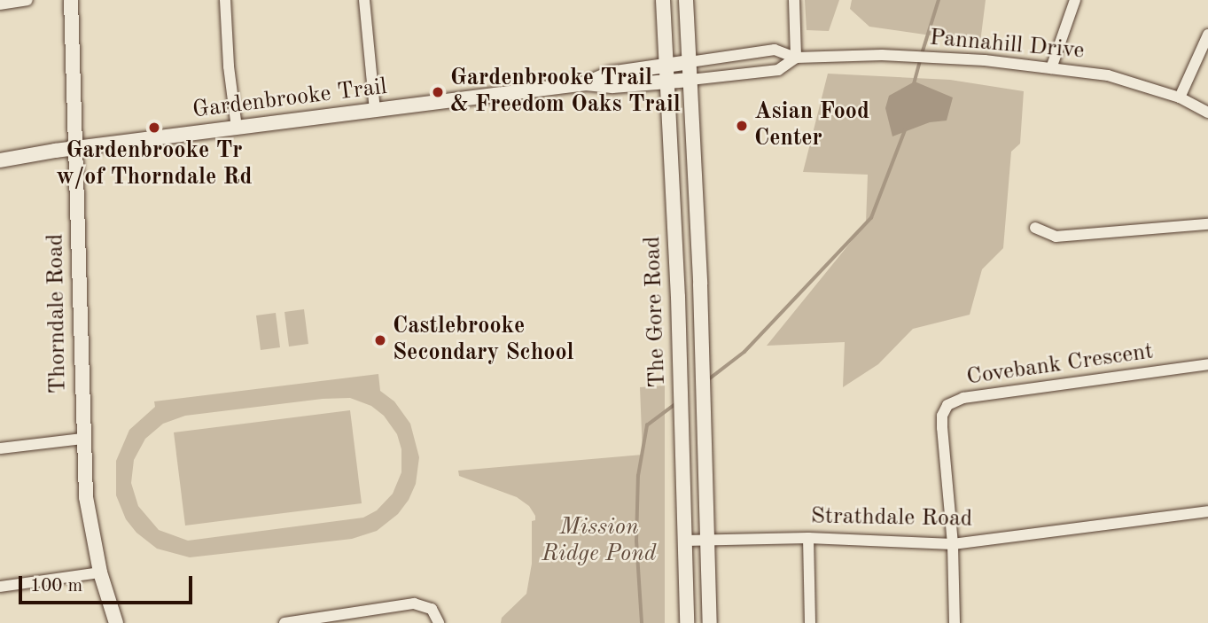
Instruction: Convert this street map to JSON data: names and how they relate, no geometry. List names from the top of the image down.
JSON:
{
  "streets": {
    "street": [
      "Pannahill Drive",
      "Gardenbrooke Trail",
      "The Gore Road",
      "Thorndale Road",
      "Covebank Crescent",
      "Strathdale Road"
    ]
  },
  "crossings": [
    ["Pannahill Drive", "Gardenbrooke Trail"],
    ["Pannahill Drive", "The Gore Road"],
    ["Gardenbrooke Trail", "The Gore Road"],
    ["Gardenbrooke Trail", "Thorndale Road"],
    ["The Gore Road", "Strathdale Road"],
    ["Covebank Crescent", "Strathdale Road"]
  ],
  "parks": ["Mission Ridge Pond"],
  "places": [
    "Gardenbrooke Trail & Freedom Oaks Trail",
    "Asian Food Center",
    "Gardenbrooke Tr w/of Thorndale Rd",
    "Castlebrooke Secondary School"
  ],
  "scale_bar": "100 m"
}
